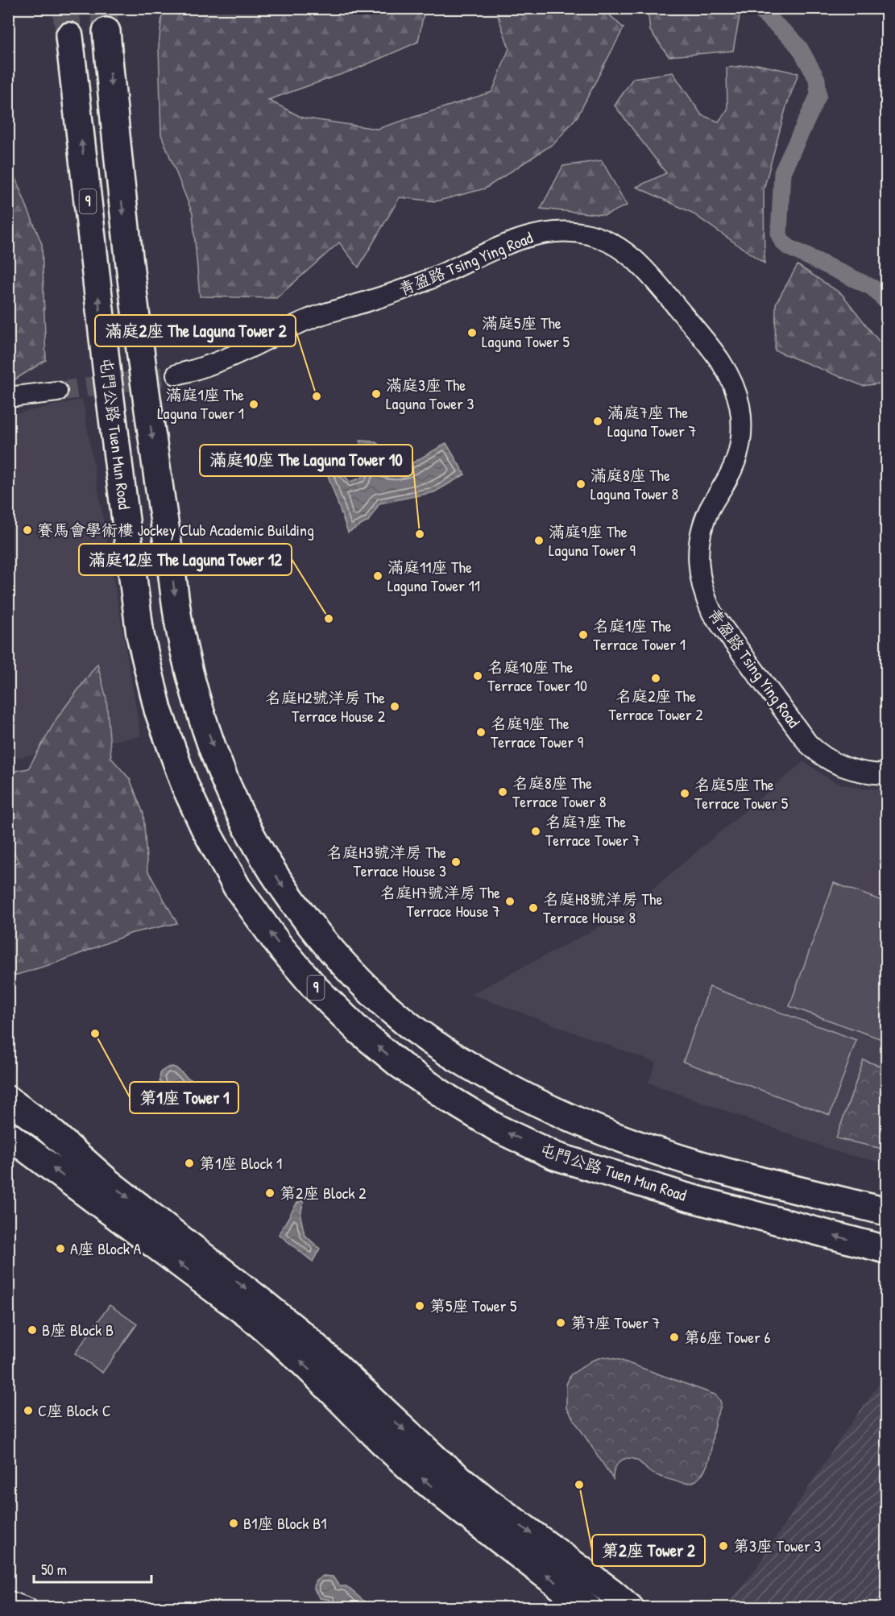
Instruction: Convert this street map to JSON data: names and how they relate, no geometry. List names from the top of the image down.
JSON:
{
  "streets": {
    "main road": ["9", "屯門公路 Tuen Mun Road"],
    "street": ["青盈路 Tsing Ying Road"]
  },
  "one_way": ["屯門公路 Tuen Mun Road"],
  "places": [
    "滿庭5座 The Laguna Tower 5",
    "滿庭3座 The Laguna Tower 3",
    "滿庭2座 The Laguna Tower 2",
    "滿庭1座 The Laguna Tower 1",
    "滿庭7座 The Laguna Tower 7",
    "滿庭8座 The Laguna Tower 8",
    "賽馬會學術樓 Jockey Club Academic Building",
    "滿庭10座 The Laguna Tower 10",
    "滿庭9座 The Laguna Tower 9",
    "滿庭11座 The Laguna Tower 11",
    "滿庭12座 The Laguna Tower 12",
    "名庭1座 The Terrace Tower 1",
    "名庭10座 The Terrace Tower 10",
    "名庭2座 The Terrace Tower 2",
    "名庭H2號洋房 The Terrace House 2",
    "名庭9座 The Terrace Tower 9",
    "名庭8座 The Terrace Tower 8",
    "名庭5座 The Terrace Tower 5",
    "名庭7座 The Terrace Tower 7",
    "名庭H3號洋房 The Terrace House 3",
    "名庭H7號洋房 The Terrace House 7",
    "名庭H8號洋房 The Terrace House 8",
    "第1座 Tower 1",
    "第1座 Block 1",
    "第2座 Block 2",
    "A座 Block A",
    "第5座 Tower 5",
    "第7座 Tower 7",
    "B座 Block B",
    "第6座 Tower 6",
    "C座 Block C",
    "第2座 Tower 2",
    "B1座 Block B1",
    "第3座 Tower 3"
  ],
  "scale_bar": "50 m"
}
